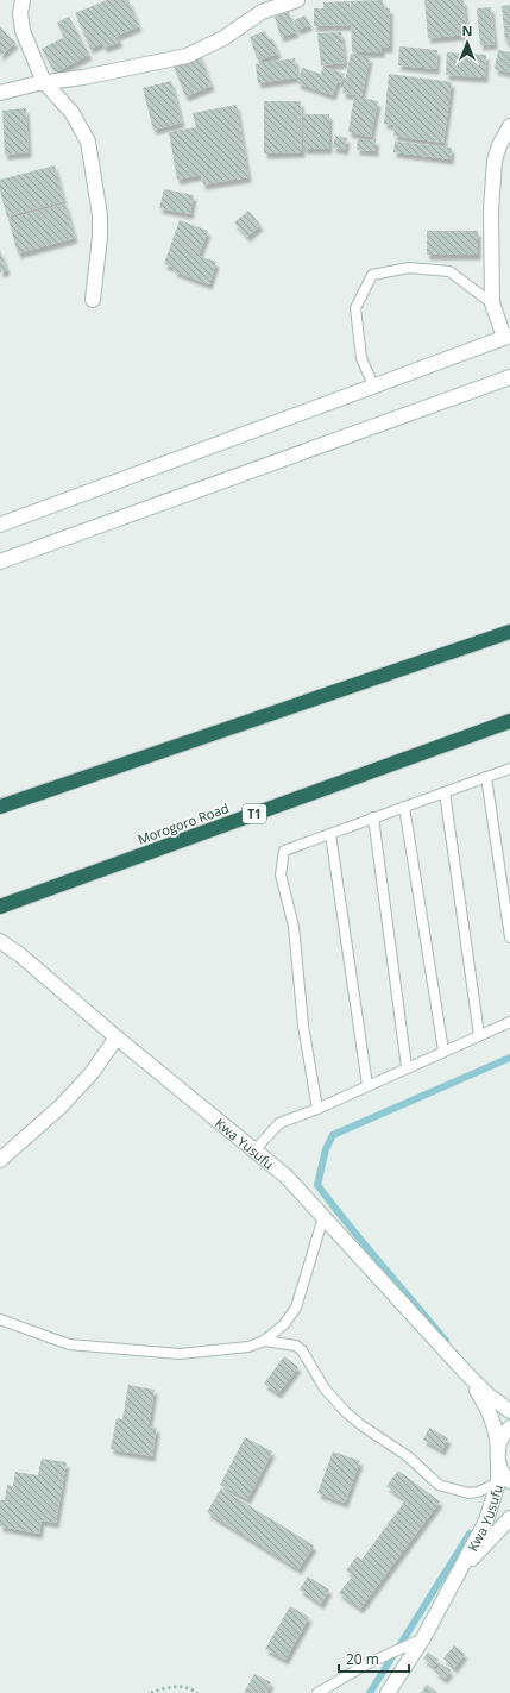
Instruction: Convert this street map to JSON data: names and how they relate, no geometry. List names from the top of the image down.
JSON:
{
  "streets": {
    "highway": ["T1", "Morogoro Road"],
    "street": ["Kwa Yusufu"]
  },
  "scale_bar": "20 m",
  "north": "top"
}
